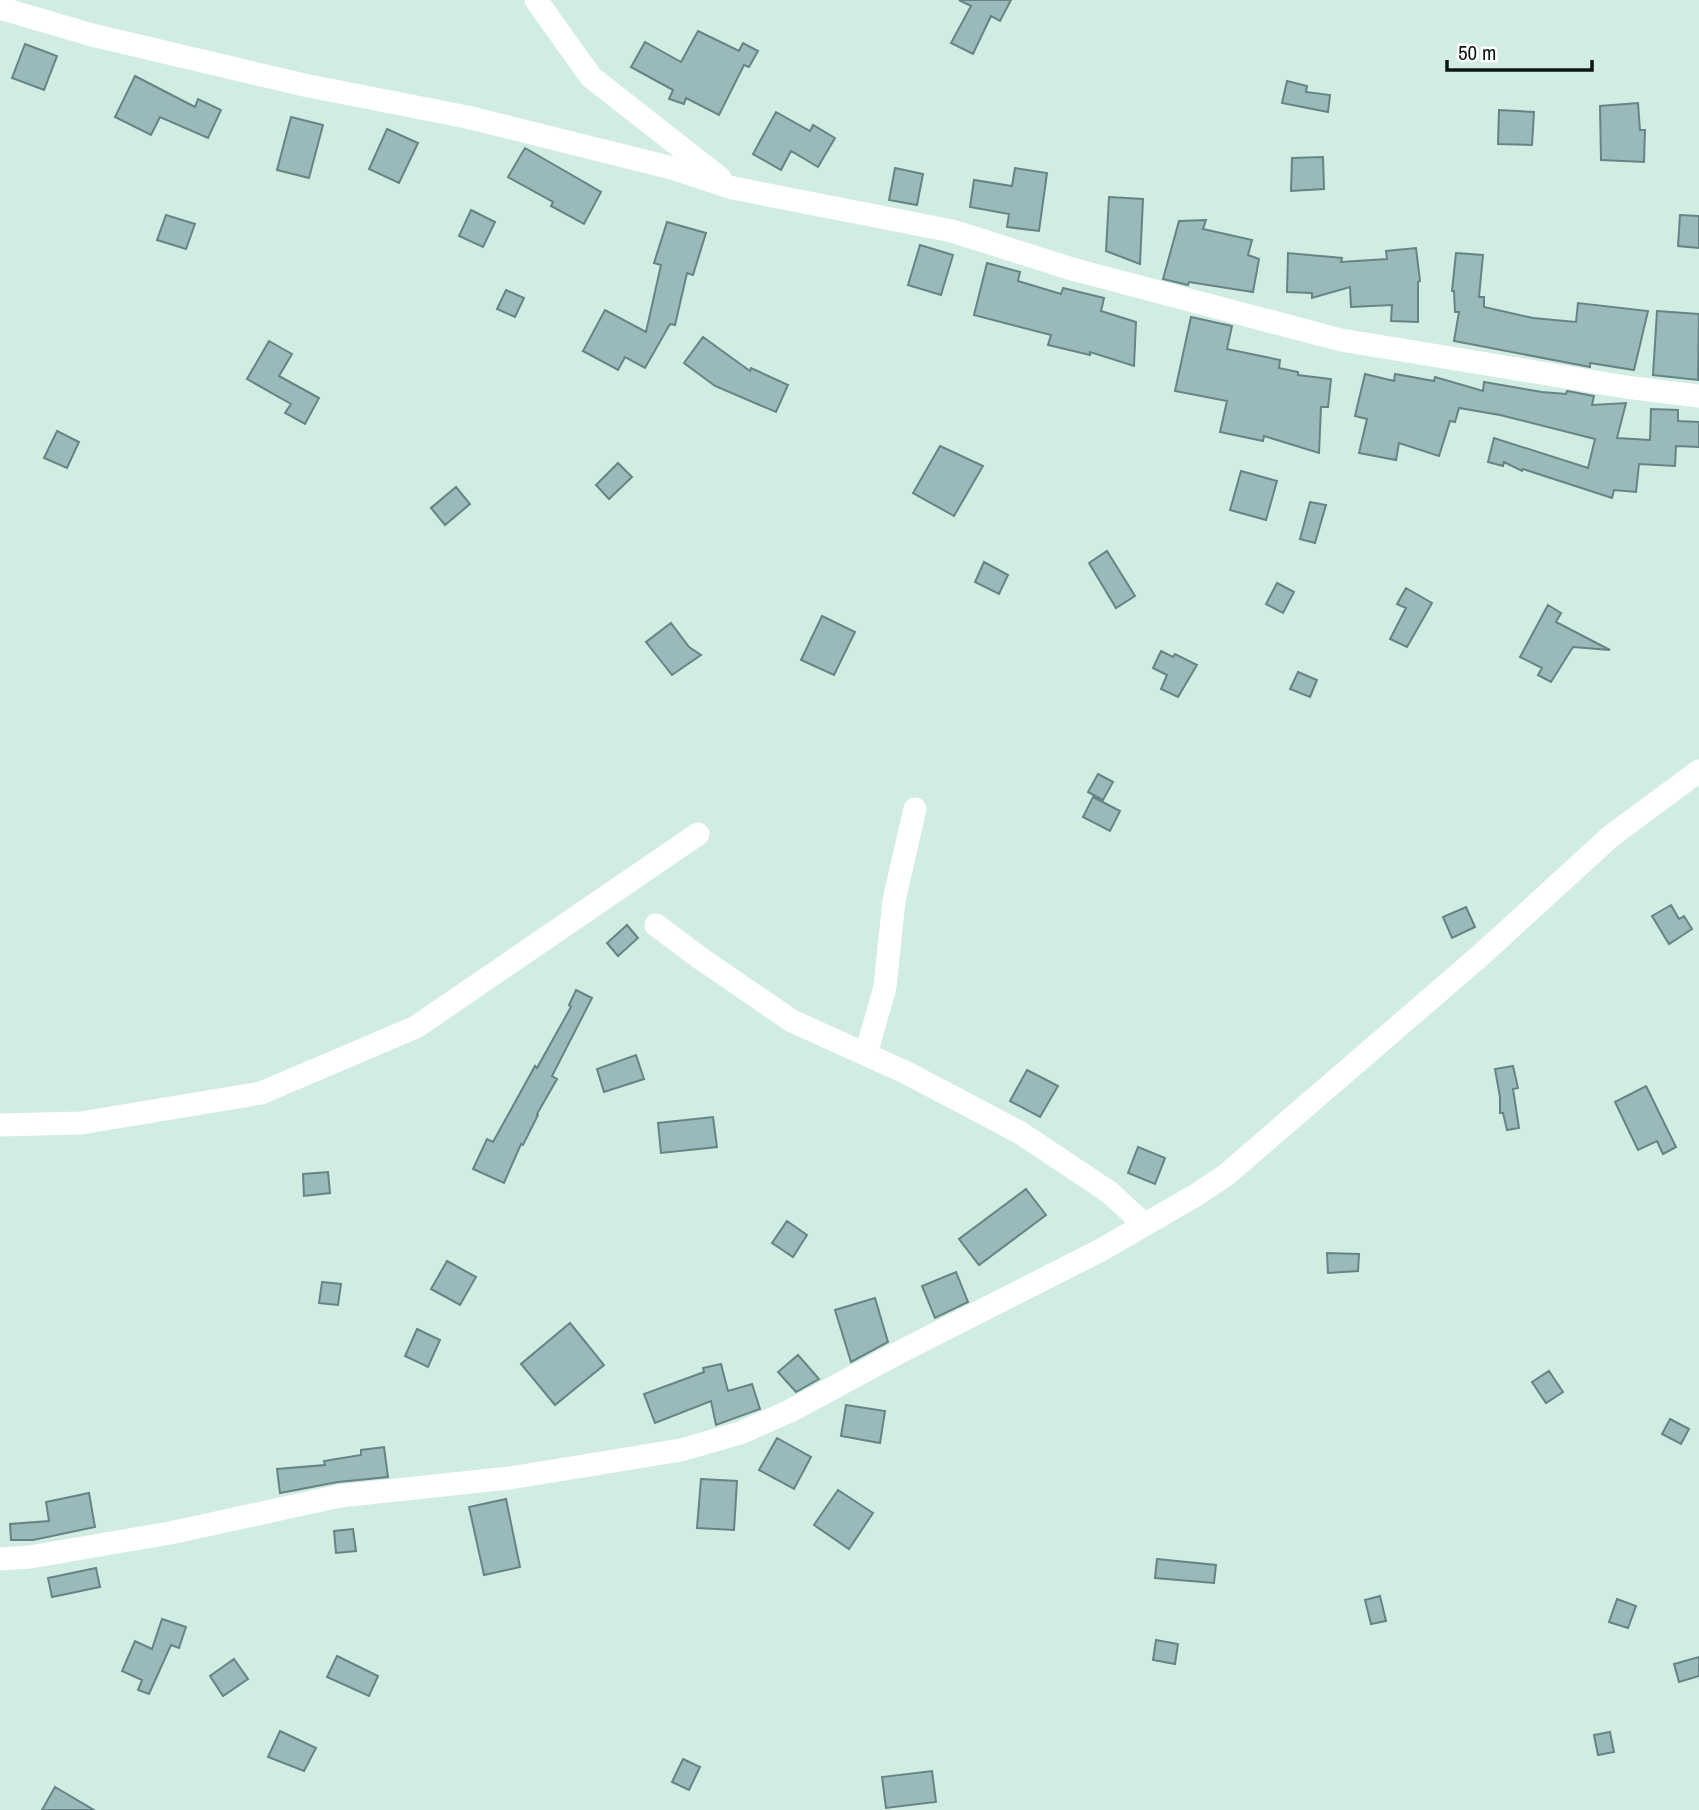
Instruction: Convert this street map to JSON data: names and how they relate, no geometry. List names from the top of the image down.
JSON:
{
  "scale_bar": "50 m"
}
